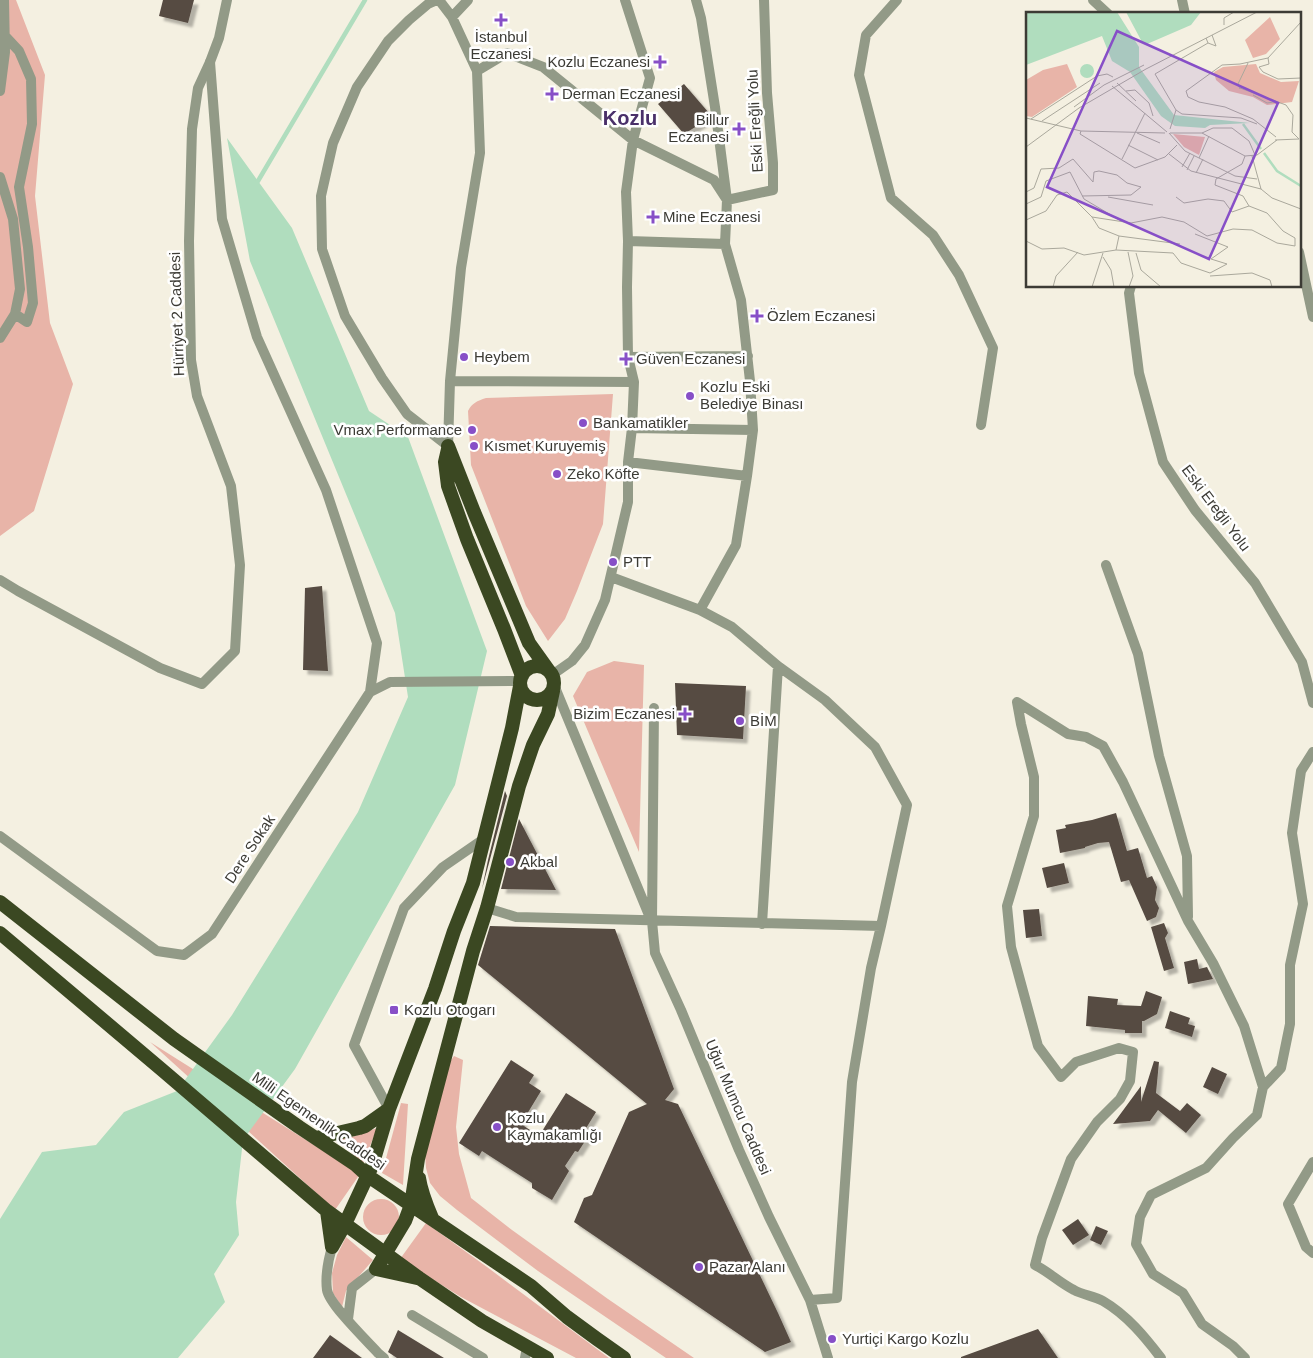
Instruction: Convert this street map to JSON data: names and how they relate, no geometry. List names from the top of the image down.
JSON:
{
  "streets": {
    "highway": ["Milli Egemenlik Caddesi"],
    "street": [
      "Eski Ereğli Yolu",
      "Hürriyet 2 Caddesi",
      "Dere Sokak",
      "Uğur Mumcu Caddesi"
    ]
  },
  "districts": ["Kozlu"],
  "places": {
    "health": [
      "İstanbul Eczanesi",
      "Kozlu Eczanesi",
      "Derman Eczanesi",
      "Billur Eczanesi",
      "Mine Eczanesi",
      "Özlem Eczanesi",
      "Güven Eczanesi",
      "Bizim Eczanesi"
    ],
    "other": [
      "Heybem",
      "Kozlu Eski Belediye Binası",
      "Bankamatikler",
      "Vmax Performance",
      "Kısmet Kuruyemiş",
      "Zeko Köfte",
      "PTT",
      "BİM",
      "Akbal",
      "Kozlu Kaymakamlığı",
      "Pazar Alanı",
      "Yurtiçi Kargo Kozlu"
    ],
    "transit": ["Kozlu Otogarı"]
  }
}
